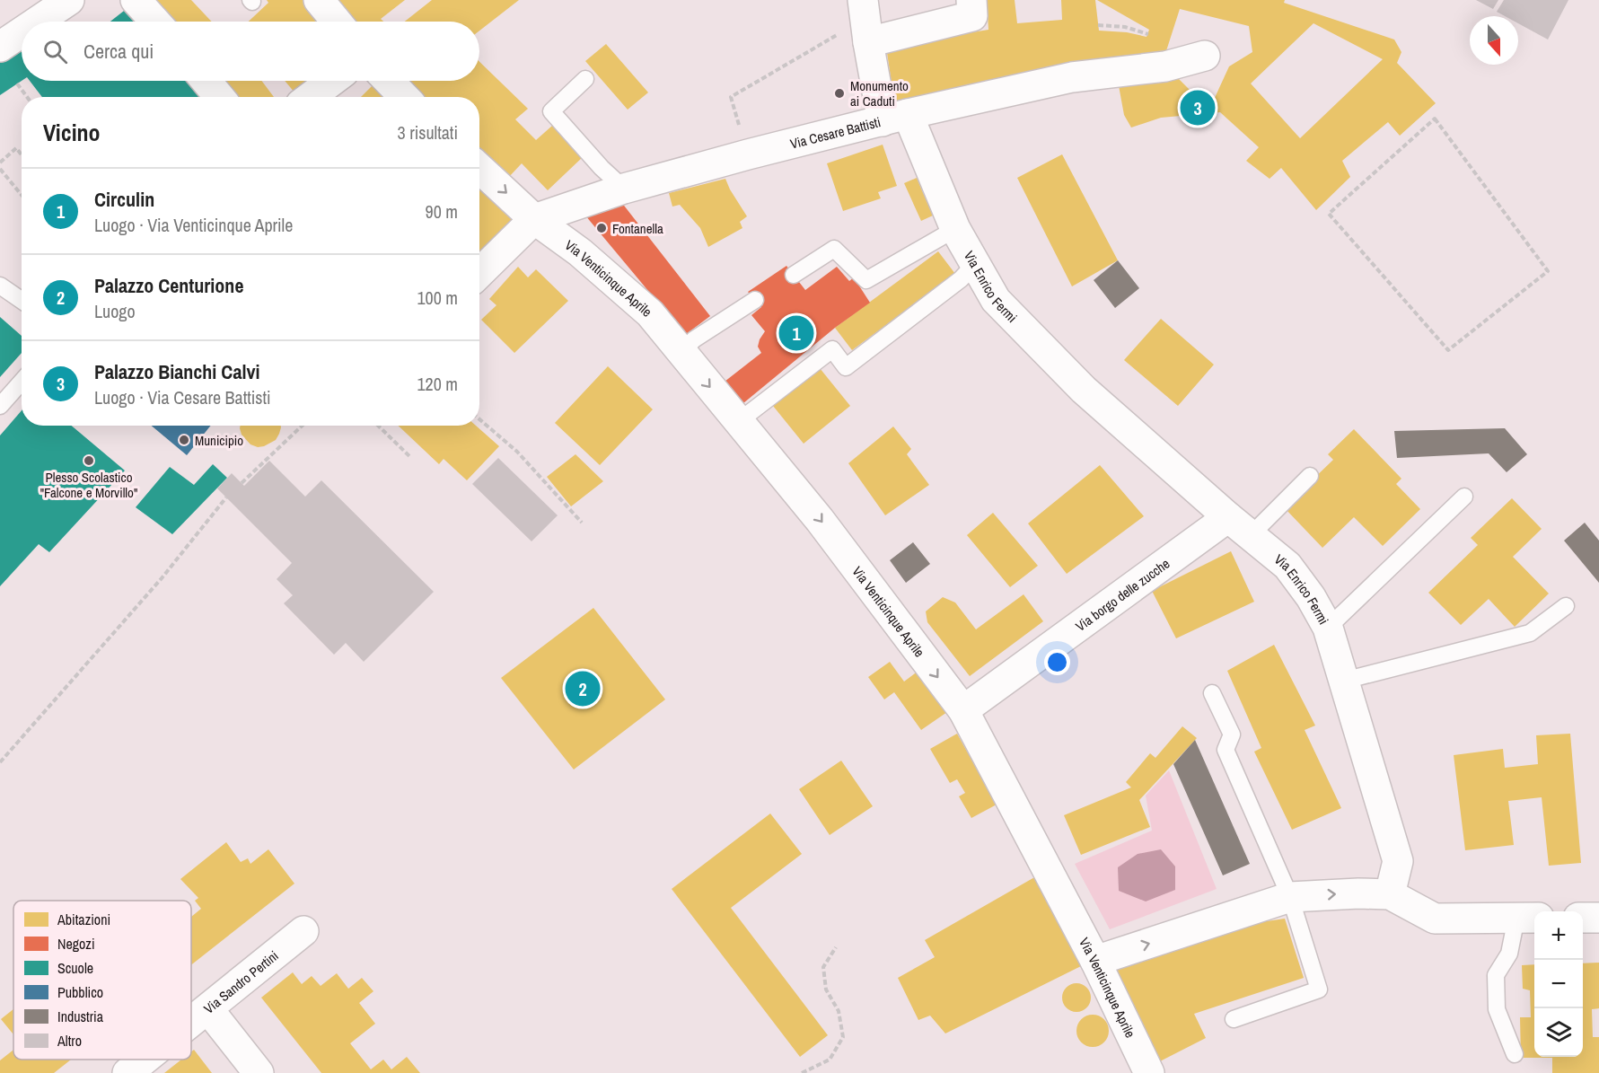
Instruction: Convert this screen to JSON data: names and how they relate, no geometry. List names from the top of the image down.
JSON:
{
  "streets": {
    "street": [
      "Via Cesare Battisti",
      "Via Venticinque Aprile",
      "Via Enrico Fermi",
      "Via borgo delle zucche",
      "Via Sandro Pertini"
    ]
  },
  "crossings": [
    ["Via Cesare Battisti", "Via Venticinque Aprile"],
    ["Via Cesare Battisti", "Via Enrico Fermi"],
    ["Via Venticinque Aprile", "Via borgo delle zucche"],
    ["Via Enrico Fermi", "Via borgo delle zucche"]
  ],
  "one_way": ["Via Venticinque Aprile"],
  "places": [
    "Monumento ai Caduti",
    "Fontanella",
    "Municipio",
    "Plesso Scolastico \"Falcone e Morvillo\""
  ],
  "legend": [
    "Abitazioni",
    "Negozi",
    "Scuole",
    "Pubblico",
    "Industria",
    "Altro"
  ],
  "north": "bottom",
  "page": {
    "search": "Cerca qui",
    "pins": ["3", "1", "2"],
    "heading": ["Vicino", "3 risultati"],
    "list": [
      {
        "mark": "1",
        "name": "Circulin",
        "note": "Luogo · Via Venticinque Aprile",
        "value": "90 m"
      },
      {
        "mark": "2",
        "name": "Palazzo Centurione",
        "note": "Luogo",
        "value": "100 m"
      },
      {
        "mark": "3",
        "name": "Palazzo Bianchi Calvi",
        "note": "Luogo · Via Cesare Battisti",
        "value": "120 m"
      }
    ],
    "map_buttons": ["+", "−"]
  }
}
